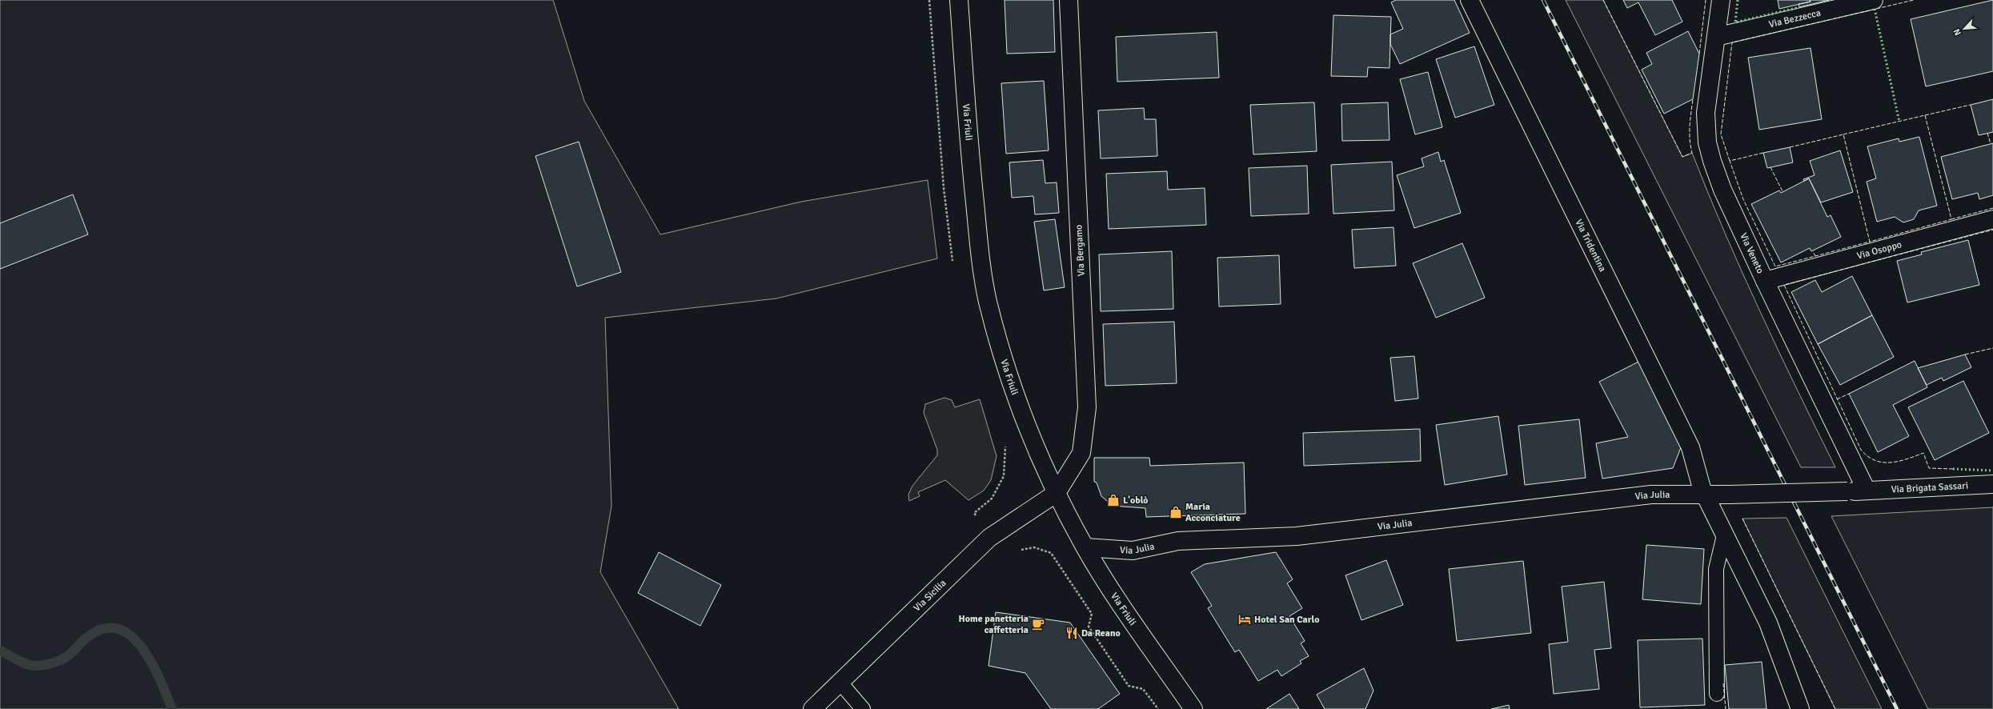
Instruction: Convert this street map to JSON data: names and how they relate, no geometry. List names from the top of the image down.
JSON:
{
  "streets": {
    "street": [
      "Via Bezzecca",
      "Via Friuli",
      "Via Tridentina",
      "Via Osoppo",
      "Via Bergamo",
      "Via Veneto",
      "Via Brigata Sassari",
      "Via Julia",
      "Via Sicilia"
    ]
  },
  "crossings": [
    ["Via Bezzecca", "Via Veneto"],
    ["Via Friuli", "Via Bergamo"],
    ["Via Friuli", "Via Julia"],
    ["Via Friuli", "Via Sicilia"],
    ["Via Tridentina", "Via Julia"],
    ["Via Osoppo", "Via Veneto"],
    ["Via Bergamo", "Via Sicilia"],
    ["Via Veneto", "Via Brigata Sassari"],
    ["Via Veneto", "Via Julia"],
    ["Via Brigata Sassari", "Via Julia"]
  ],
  "places": {
    "shop": ["L'oblò", "Maria Acconciature"],
    "hotel": ["Hotel San Carlo"],
    "cafe": ["Home panetteria caffetteria"],
    "restaurant": ["Da Reano"]
  },
  "north": "bottom left"
}
